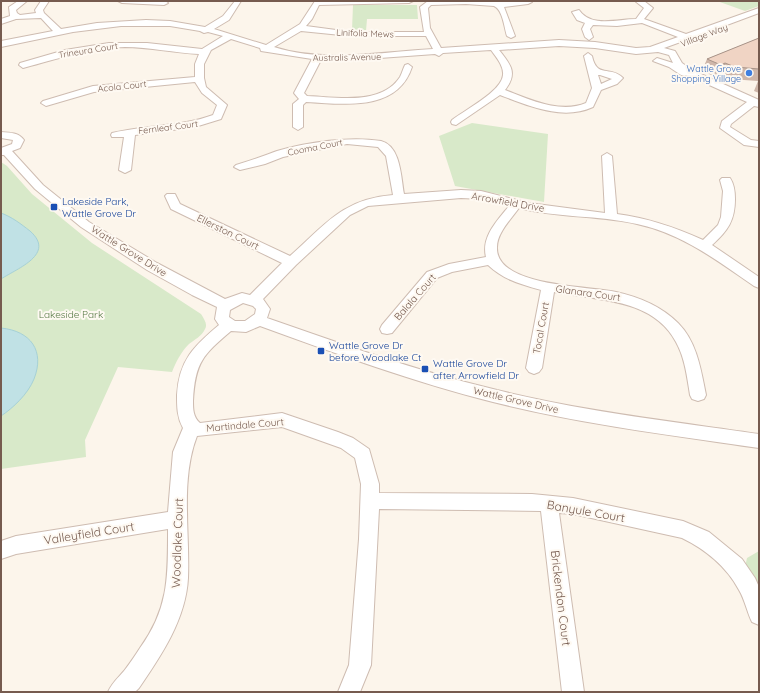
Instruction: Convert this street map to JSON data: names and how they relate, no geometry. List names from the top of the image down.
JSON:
{
  "streets": {
    "street": [
      "Linifolia Mews",
      "Village Way",
      "Trineura Court",
      "Australis Avenue",
      "Acola Court",
      "Fernleaf Court",
      "Cooma Court",
      "Arrowfield Drive",
      "Ellerston Court",
      "Wattle Grove Drive",
      "Glanara Court",
      "Balala Court",
      "Tocal Court",
      "Martindale Court",
      "Banyule Court",
      "Valleyfield Court",
      "Woodlake Court",
      "Brickendon Court"
    ]
  },
  "crossings": [
    ["Village Way", "Australis Avenue"],
    ["Acola Court", "Fernleaf Court"],
    ["Cooma Court", "Arrowfield Drive"],
    ["Arrowfield Drive", "Ellerston Court"],
    ["Arrowfield Drive", "Wattle Grove Drive"],
    ["Arrowfield Drive", "Martindale Court"],
    ["Wattle Grove Drive", "Martindale Court"],
    ["Glanara Court", "Balala Court"],
    ["Glanara Court", "Tocal Court"],
    ["Martindale Court", "Banyule Court"],
    ["Martindale Court", "Woodlake Court"],
    ["Banyule Court", "Brickendon Court"],
    ["Valleyfield Court", "Woodlake Court"]
  ],
  "parks": ["Lakeside Park"],
  "places": {
    "other": ["Wattle Grove Shopping Village"],
    "transit": ["Lakeside Park, Wattle Grove Dr", "Wattle Grove Dr before Woodlake Ct", "Wattle Grove Dr after Arrowfield Dr"]
  }
}
